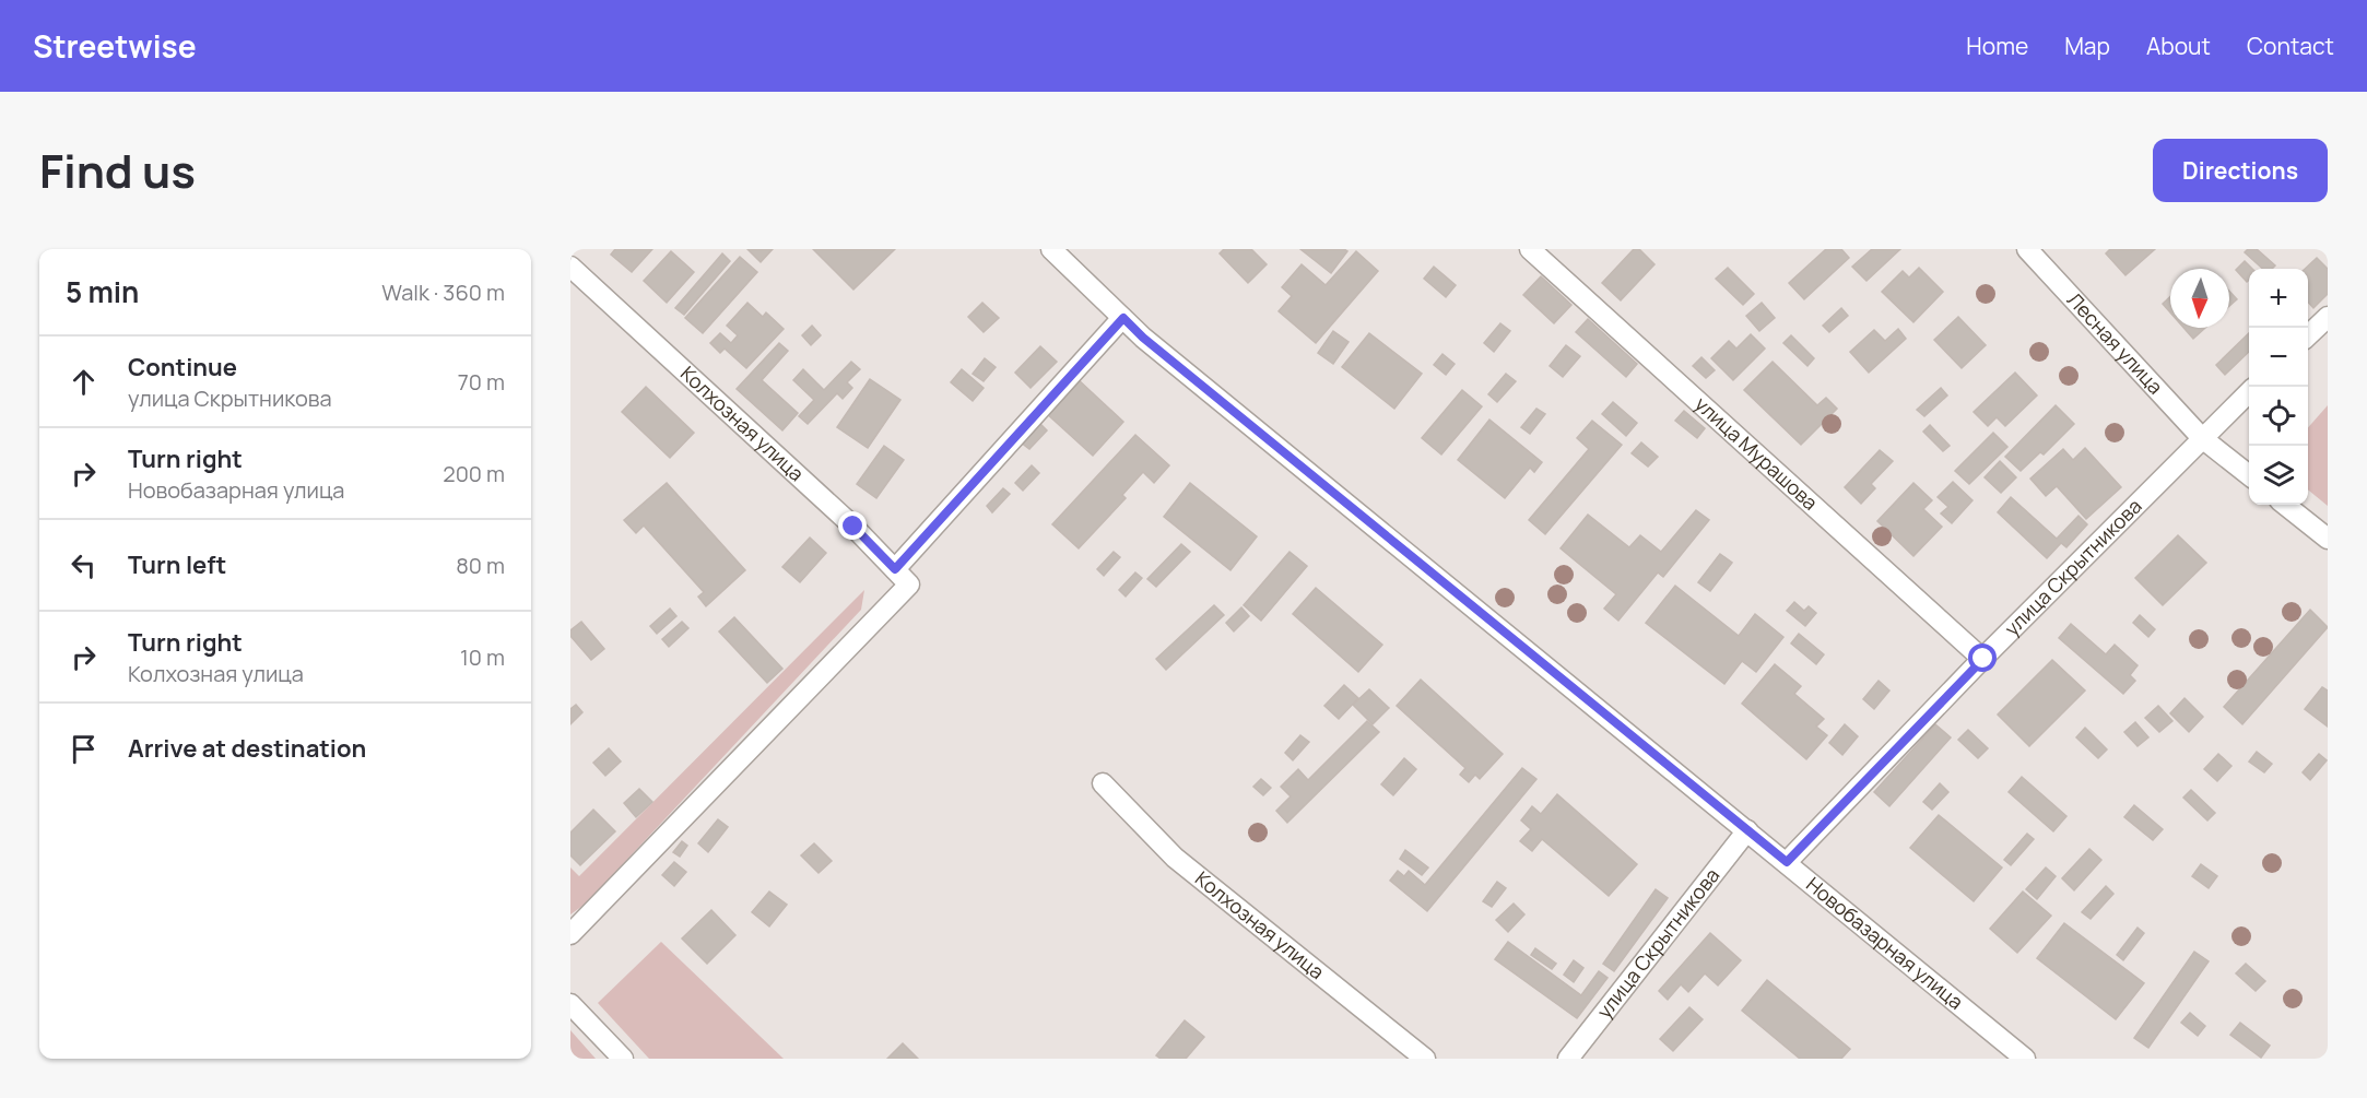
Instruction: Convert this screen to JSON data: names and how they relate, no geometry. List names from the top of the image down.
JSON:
{
  "streets": {
    "street": [
      "Лесная улица",
      "Колхозная улица",
      "улица Мурашова",
      "улица Скрытникова",
      "Новобазарная улица"
    ]
  },
  "crossings": [
    ["Лесная улица", "улица Скрытникова"],
    ["улица Мурашова", "улица Скрытникова"],
    ["улица Скрытникова", "Новобазарная улица"]
  ],
  "north": "bottom",
  "page": {
    "header": "Streetwise",
    "nav": [
      "Home",
      "Map",
      "About",
      "Contact"
    ],
    "title": "Find us",
    "buttons": "Directions",
    "heading": ["5 min", "Walk · 360 m"],
    "map_buttons": ["+", "−"],
    "list": [
      ["Continue", "улица Скрытникова", "70 m"],
      ["Turn right", "Новобазарная улица", "200 m"],
      ["Turn left", "80 m"],
      ["Turn right", "Колхозная улица", "10 m"],
      "Arrive at destination"
    ]
  }
}
